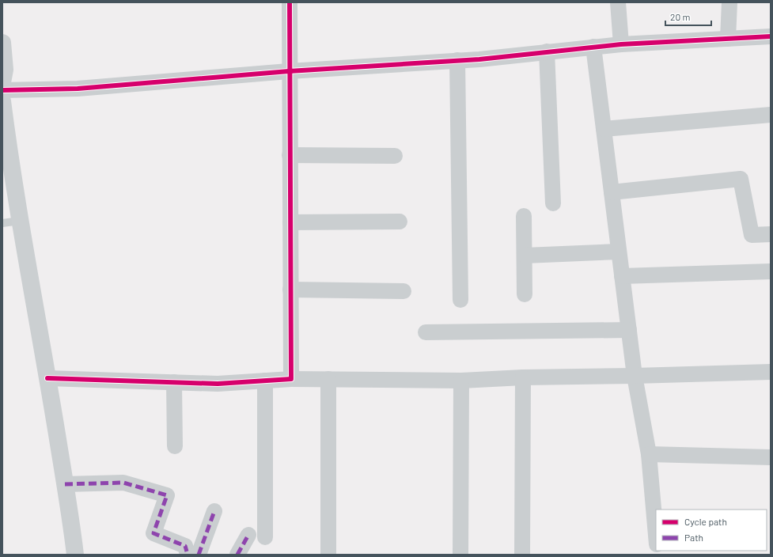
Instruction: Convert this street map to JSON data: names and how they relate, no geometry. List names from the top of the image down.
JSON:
{
  "legend": ["Cycle path", "Path"],
  "scale_bar": "20 m"
}
